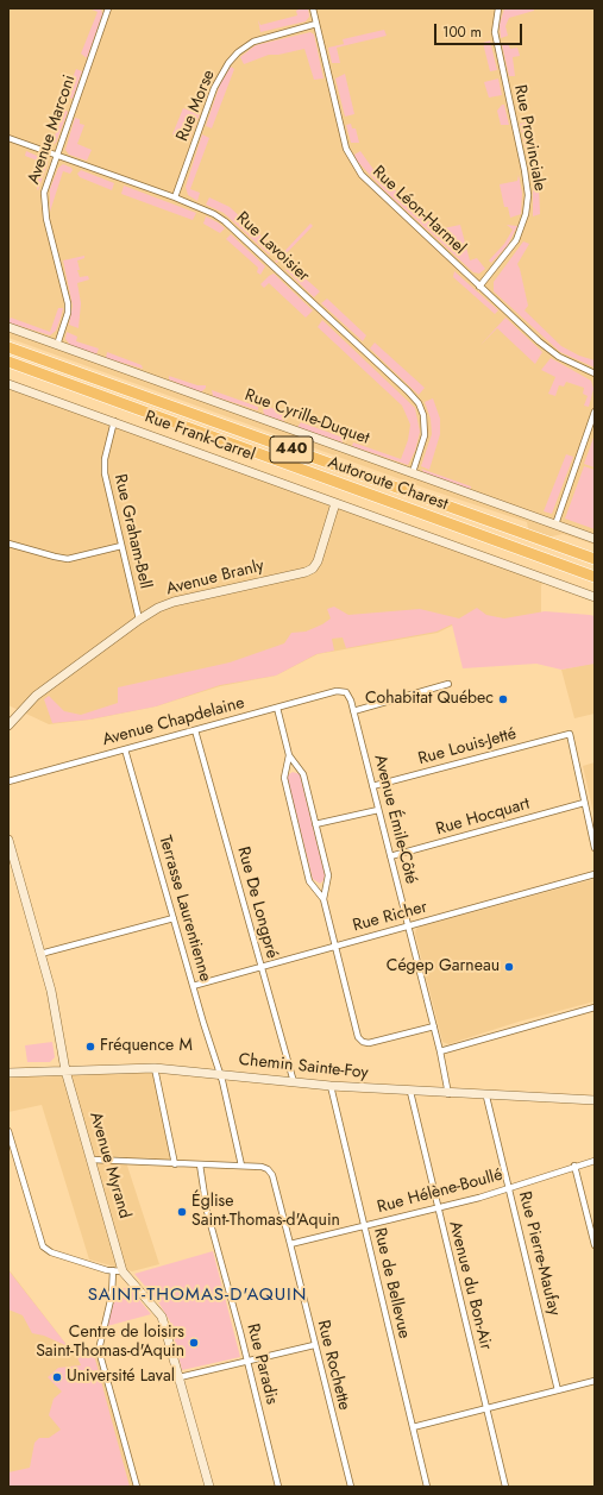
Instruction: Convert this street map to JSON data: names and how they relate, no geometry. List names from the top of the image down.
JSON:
{
  "streets": {
    "highway": ["440", "Autoroute Charest"],
    "street": [
      "Rue Morse",
      "Avenue Marconi",
      "Rue Provinciale",
      "Rue Léon-Harmel",
      "Rue Lavoisier",
      "Rue Cyrille-Duquet",
      "Rue Frank-Carrel",
      "Rue Graham-Bell",
      "Avenue Branly",
      "Avenue Chapdelaine",
      "Rue Louis-Jetté",
      "Rue Hocquart",
      "Avenue Émile-Côté",
      "Rue De Longpré",
      "Terrasse Laurentienne",
      "Rue Richer",
      "Chemin Sainte-Foy",
      "Avenue Myrand",
      "Rue Hélène-Boullé",
      "Rue Pierre-Maufay",
      "Rue de Bellevue",
      "Avenue du Bon-Air",
      "Rue Paradis",
      "Rue Rochette"
    ]
  },
  "crossings": [
    ["Rue Morse", "Rue Léon-Harmel"],
    ["Rue Morse", "Rue Lavoisier"],
    ["Avenue Marconi", "Rue Lavoisier"],
    ["Avenue Marconi", "Rue Cyrille-Duquet"],
    ["Rue Provinciale", "Rue Léon-Harmel"],
    ["Rue Lavoisier", "Rue Cyrille-Duquet"],
    ["Rue Frank-Carrel", "Rue Graham-Bell"],
    ["Rue Frank-Carrel", "Avenue Branly"],
    ["Rue Graham-Bell", "Avenue Branly"],
    ["Avenue Chapdelaine", "Avenue Émile-Côté"],
    ["Avenue Chapdelaine", "Rue De Longpré"],
    ["Avenue Chapdelaine", "Terrasse Laurentienne"],
    ["Rue Louis-Jetté", "Rue Hocquart"],
    ["Rue Louis-Jetté", "Avenue Émile-Côté"],
    ["Rue Hocquart", "Avenue Émile-Côté"],
    ["Avenue Émile-Côté", "Rue Richer"],
    ["Avenue Émile-Côté", "Chemin Sainte-Foy"],
    ["Rue De Longpré", "Rue Richer"],
    ["Rue De Longpré", "Chemin Sainte-Foy"],
    ["Terrasse Laurentienne", "Rue Richer"],
    ["Terrasse Laurentienne", "Chemin Sainte-Foy"],
    ["Chemin Sainte-Foy", "Avenue Myrand"],
    ["Chemin Sainte-Foy", "Rue Pierre-Maufay"],
    ["Chemin Sainte-Foy", "Rue de Bellevue"],
    ["Chemin Sainte-Foy", "Avenue du Bon-Air"],
    ["Rue Hélène-Boullé", "Rue Pierre-Maufay"],
    ["Rue Hélène-Boullé", "Rue de Bellevue"],
    ["Rue Hélène-Boullé", "Avenue du Bon-Air"],
    ["Rue Hélène-Boullé", "Rue Rochette"]
  ],
  "districts": ["SAINT-THOMAS-D'AQUIN"],
  "places": [
    "Cohabitat Québec",
    "Cégep Garneau",
    "Fréquence M",
    "Église Saint-Thomas-d'Aquin",
    "Centre de loisirs Saint-Thomas-d'Aquin",
    "Université Laval"
  ],
  "scale_bar": "100 m"
}
